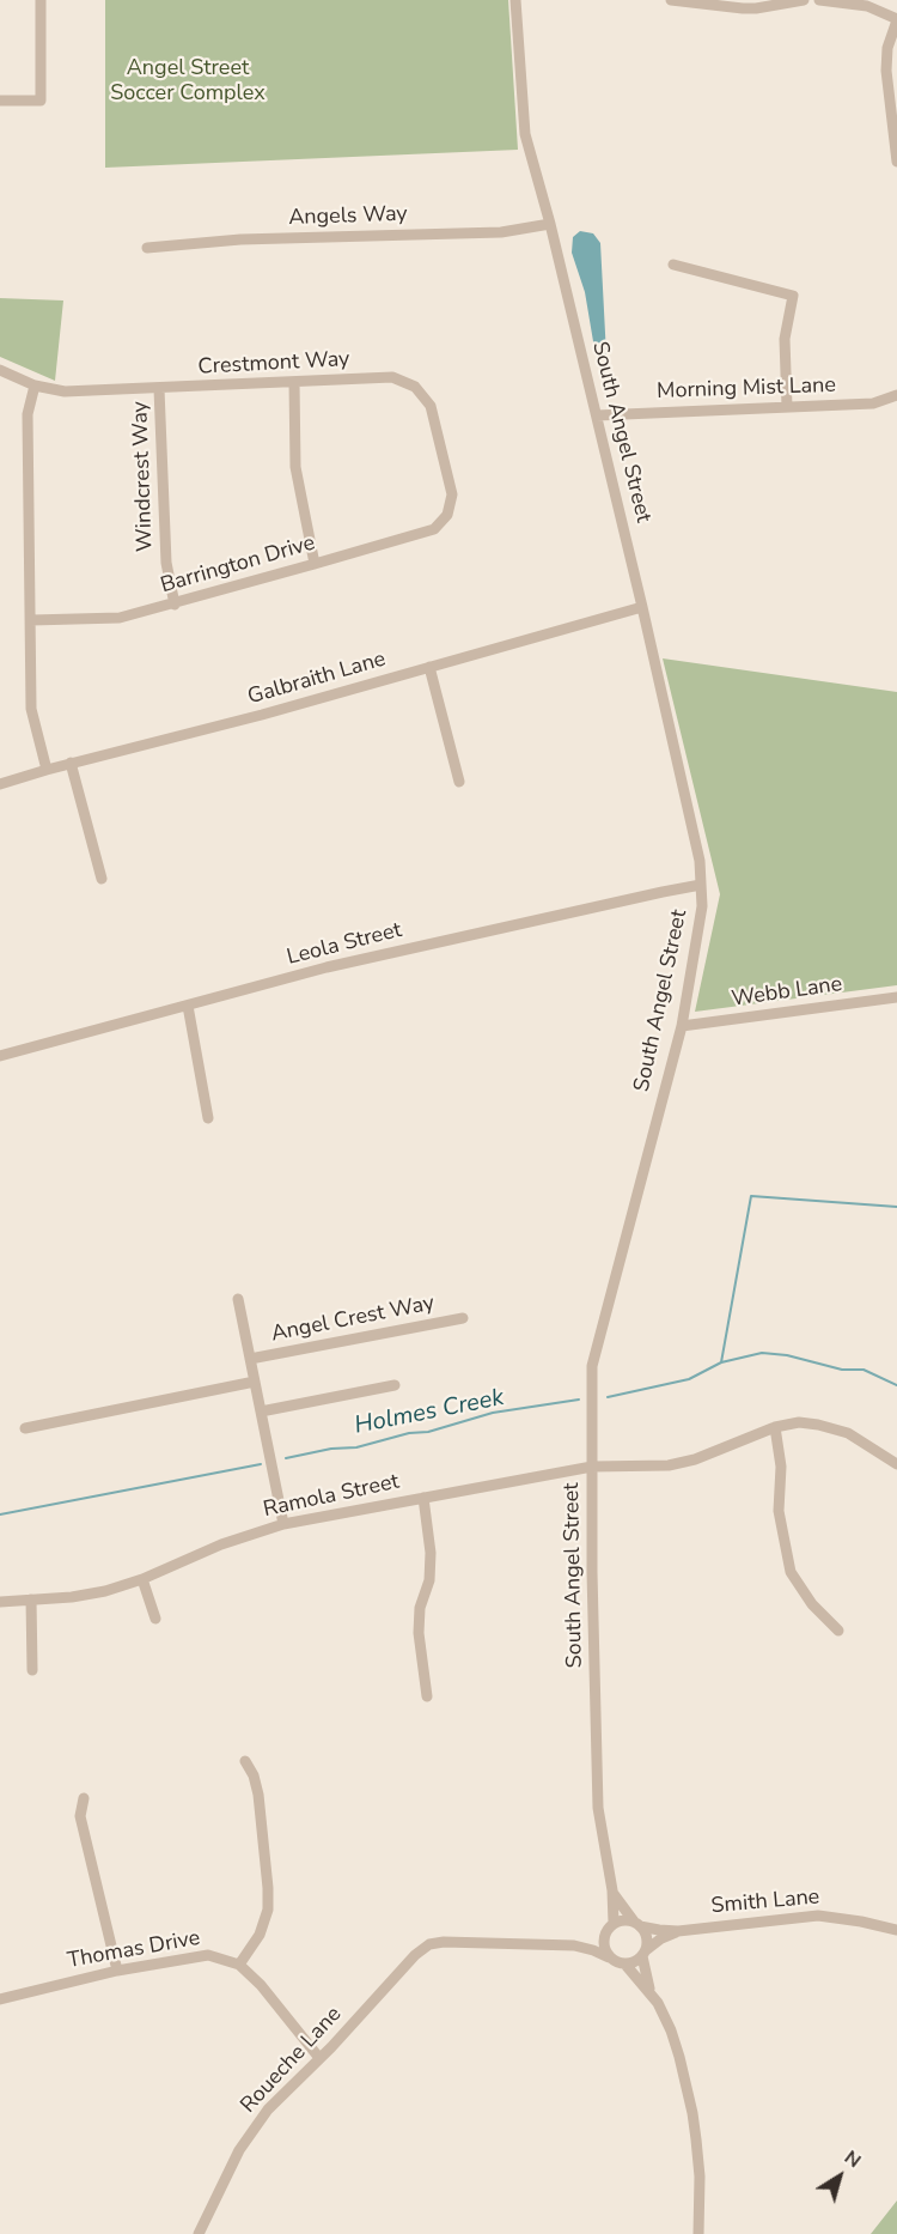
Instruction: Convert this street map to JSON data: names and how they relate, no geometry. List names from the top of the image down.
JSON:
{
  "streets": {
    "street": [
      "Angels Way",
      "Crestmont Way",
      "Morning Mist Lane",
      "South Angel Street",
      "Windcrest Way",
      "Barrington Drive",
      "Galbraith Lane",
      "Leola Street",
      "Webb Lane",
      "Angel Crest Way",
      "Ramola Street",
      "Smith Lane",
      "Thomas Drive",
      "Roueche Lane"
    ]
  },
  "crossings": [
    ["Angels Way", "South Angel Street"],
    ["Crestmont Way", "Windcrest Way"],
    ["Crestmont Way", "Barrington Drive"],
    ["Morning Mist Lane", "South Angel Street"],
    ["South Angel Street", "Galbraith Lane"],
    ["South Angel Street", "Leola Street"],
    ["South Angel Street", "Webb Lane"],
    ["South Angel Street", "Ramola Street"],
    ["South Angel Street", "Smith Lane"],
    ["Windcrest Way", "Barrington Drive"]
  ],
  "water": ["Holmes Creek"],
  "parks": ["Angel Street Soccer Complex"],
  "north": "top right"
}
